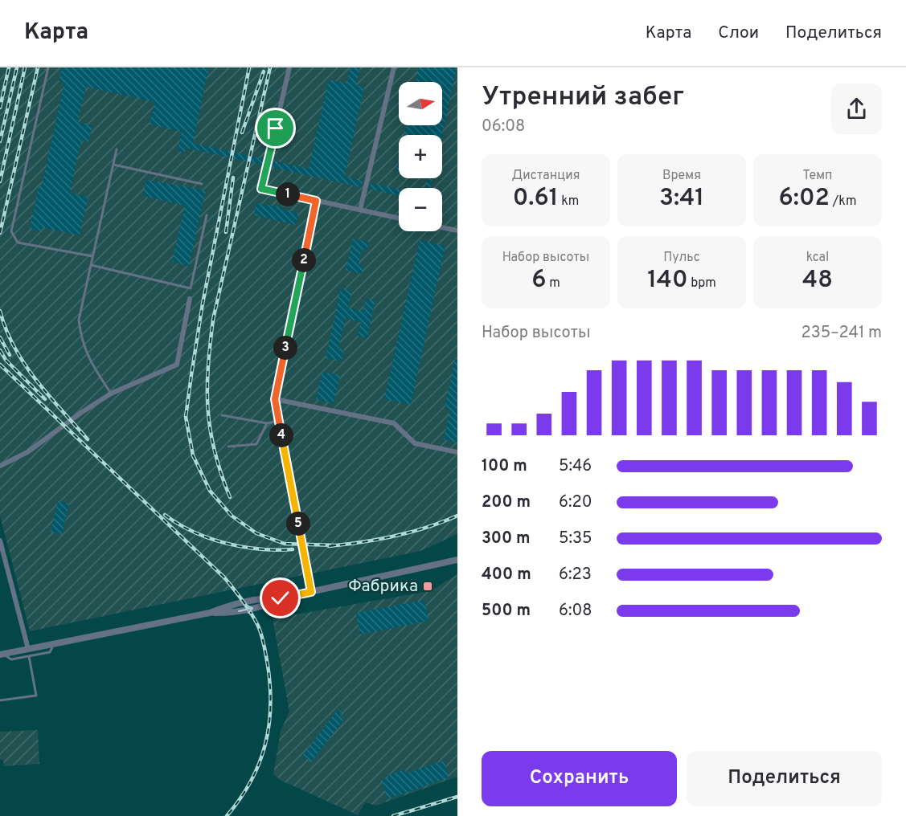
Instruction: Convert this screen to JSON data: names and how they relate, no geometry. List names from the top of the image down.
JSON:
{
  "places": {
    "transit": ["Фабрика"]
  },
  "north": "right",
  "page": {
    "header": "Карта",
    "nav": ["Карта", "Слои", "Поделиться"],
    "heading": ["Утренний забег", "06:08"],
    "map_buttons": ["+", "−"],
    "stats": [
      ["Дистанция", "0.61 km"],
      ["Время", "3:41"],
      ["Темп", "6:02 /km"],
      ["Набор высоты", "6 m"],
      ["Пульс", "140 bpm"],
      ["kcal", "48"]
    ],
    "pins": [
      "1",
      "2",
      "3",
      "4",
      "5"
    ],
    "chart": ["Набор высоты", "235–241 m"],
    "list": [
      {
        "name": "100 m",
        "note": "5:46"
      },
      {
        "name": "200 m",
        "note": "6:20"
      },
      {
        "name": "300 m",
        "note": "5:35"
      },
      {
        "name": "400 m",
        "note": "6:23"
      },
      {
        "name": "500 m",
        "note": "6:08"
      }
    ],
    "buttons": ["Сохранить", "Поделиться"]
  }
}
